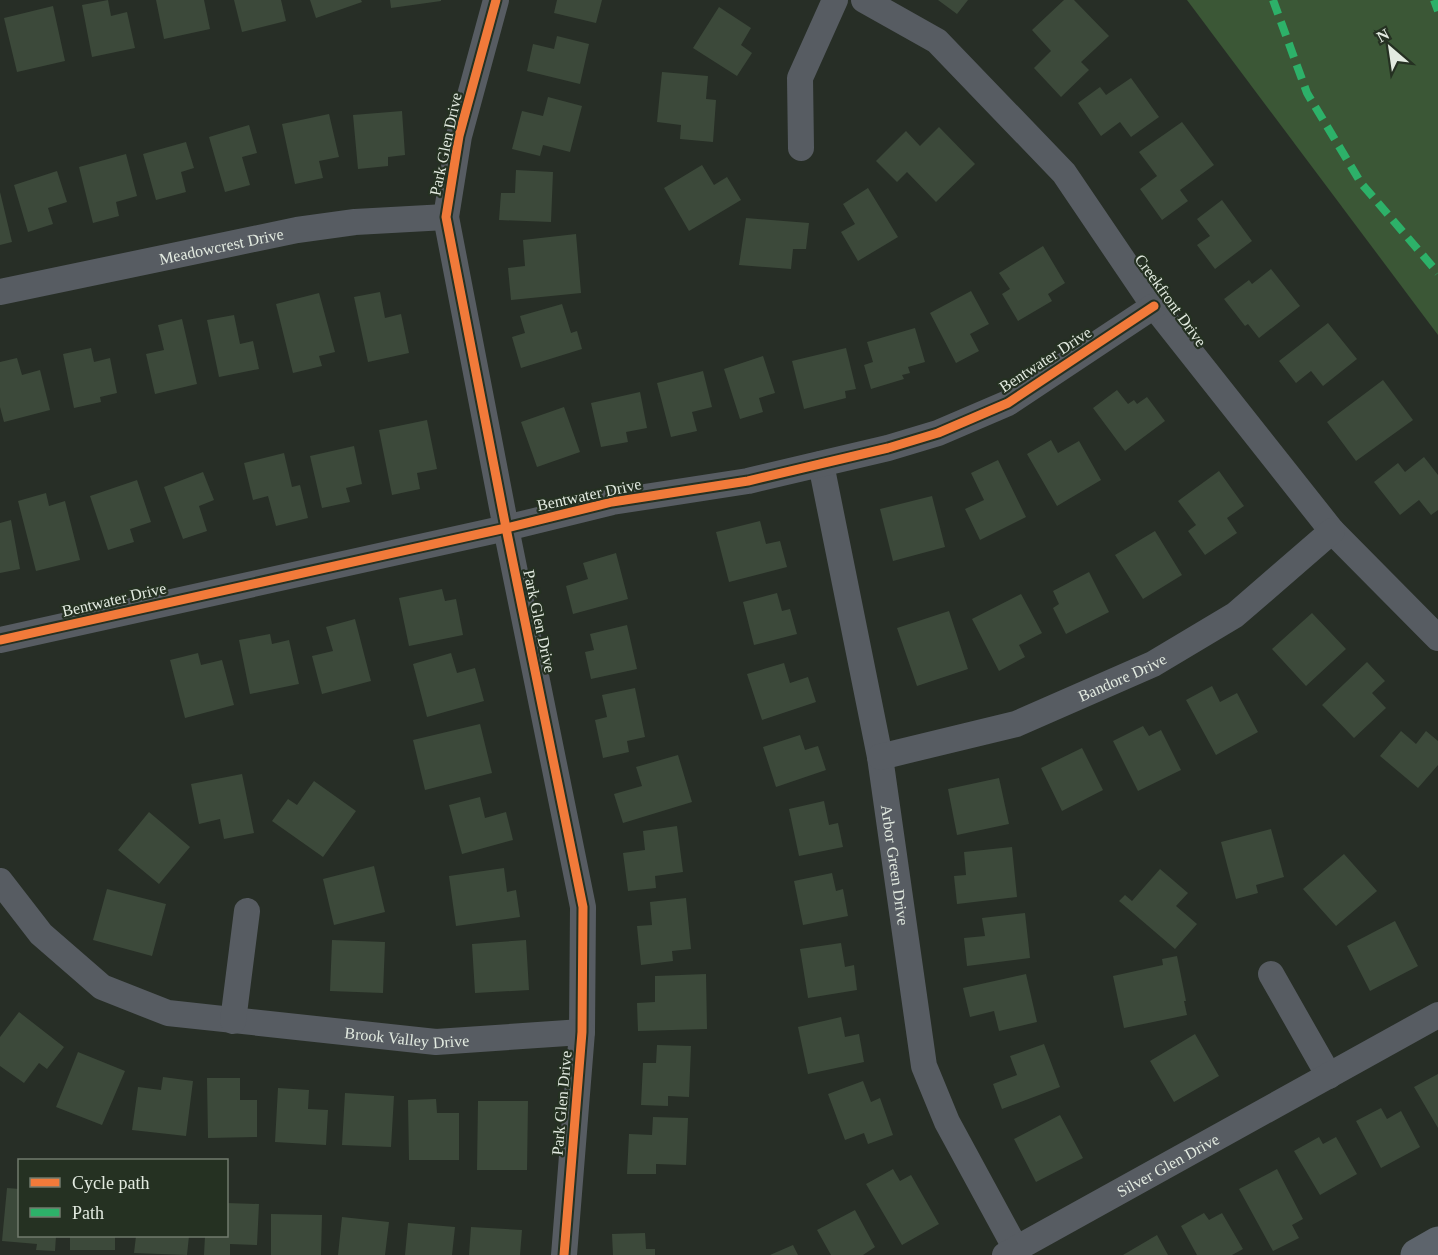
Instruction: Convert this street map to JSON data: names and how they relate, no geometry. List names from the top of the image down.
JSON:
{
  "streets": {
    "street": [
      "Park Glen Drive",
      "Meadowcrest Drive",
      "Creekfront Drive",
      "Bentwater Drive",
      "Bandore Drive",
      "Arbor Green Drive",
      "Brook Valley Drive",
      "Silver Glen Drive"
    ]
  },
  "crossings": [
    ["Park Glen Drive", "Meadowcrest Drive"],
    ["Park Glen Drive", "Bentwater Drive"],
    ["Park Glen Drive", "Brook Valley Drive"],
    ["Creekfront Drive", "Bentwater Drive"],
    ["Creekfront Drive", "Bandore Drive"],
    ["Bentwater Drive", "Arbor Green Drive"],
    ["Bandore Drive", "Arbor Green Drive"],
    ["Arbor Green Drive", "Silver Glen Drive"]
  ],
  "legend": ["Cycle path", "Path"],
  "north": "top left"
}
